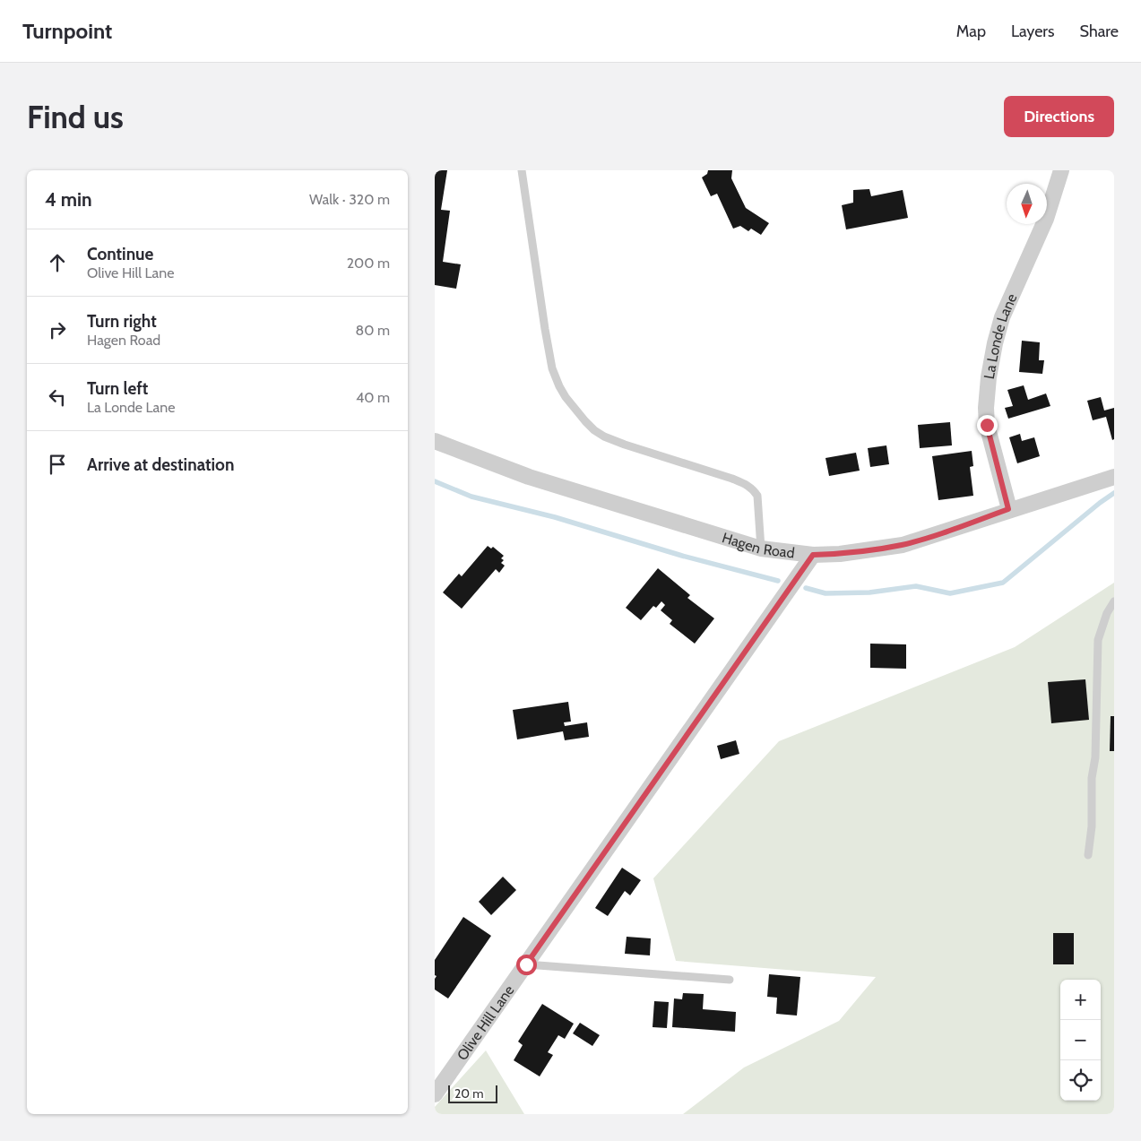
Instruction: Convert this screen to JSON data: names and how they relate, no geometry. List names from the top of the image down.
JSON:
{
  "streets": {
    "street": ["La Londe Lane", "Hagen Road", "Olive Hill Lane"]
  },
  "crossings": [
    ["La Londe Lane", "Hagen Road"],
    ["Hagen Road", "Olive Hill Lane"]
  ],
  "scale_bar": "20 m",
  "north": "bottom",
  "page": {
    "header": "Turnpoint",
    "nav": ["Map", "Layers", "Share"],
    "buttons": "Directions",
    "title": "Find us",
    "heading": ["4 min", "Walk · 320 m"],
    "list": [
      ["Continue", "Olive Hill Lane", "200 m"],
      ["Turn right", "Hagen Road", "80 m"],
      ["Turn left", "La Londe Lane", "40 m"],
      "Arrive at destination"
    ],
    "map_buttons": ["+", "−"],
    "scale": "20 m"
  }
}
